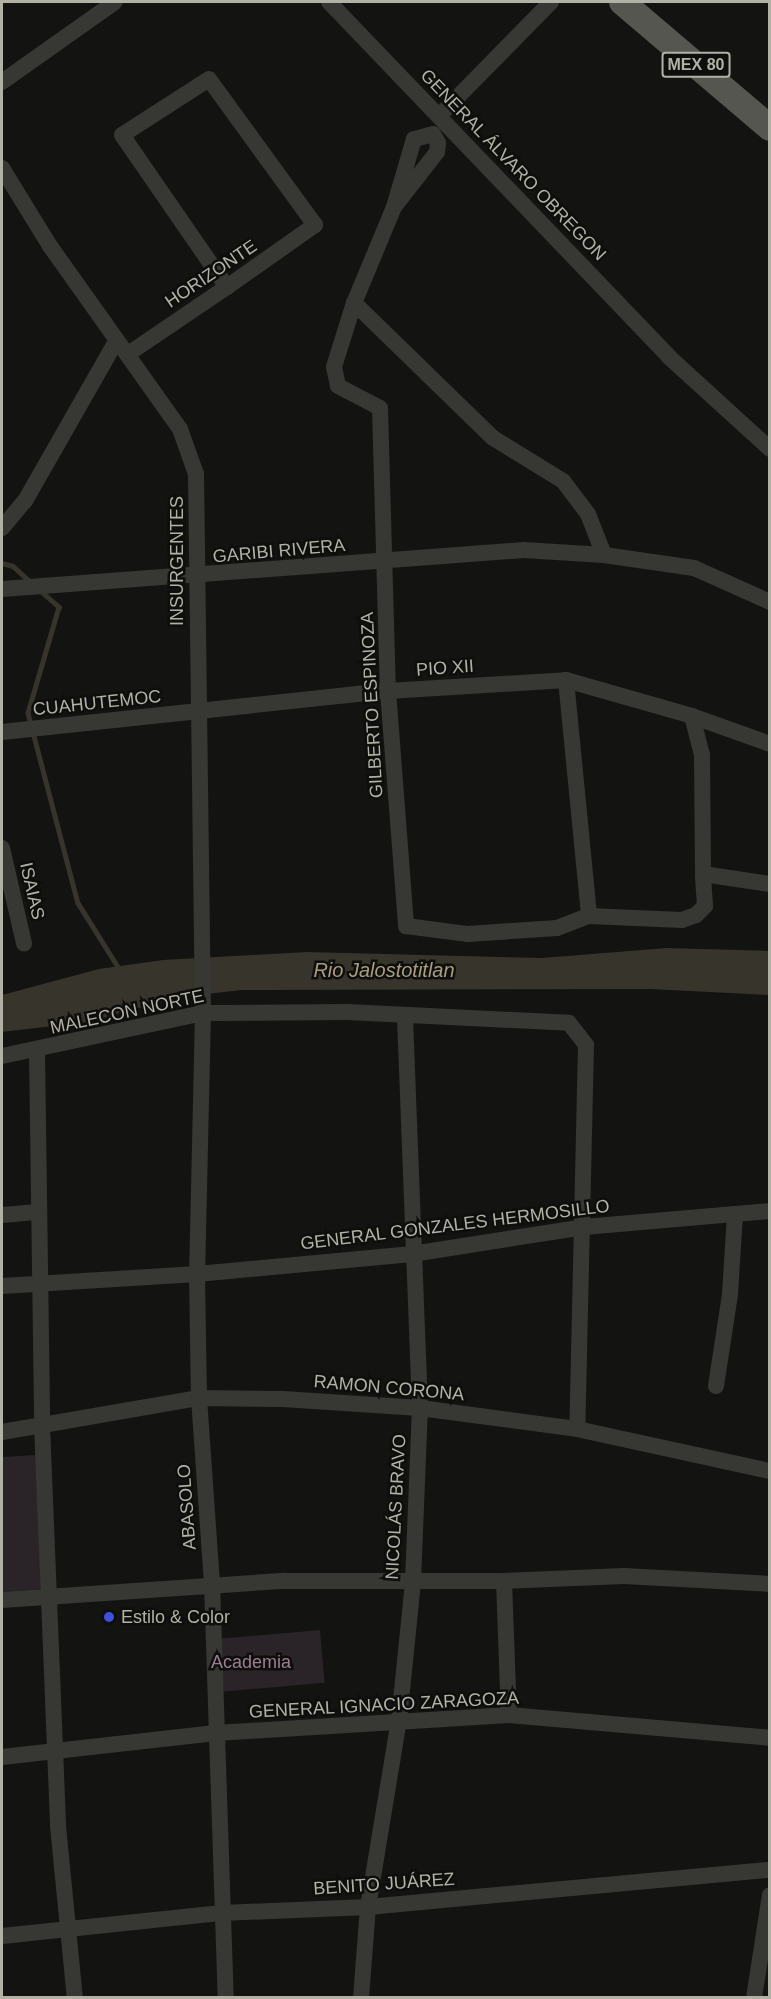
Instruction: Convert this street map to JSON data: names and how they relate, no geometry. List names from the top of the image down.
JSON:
{
  "streets": {
    "main road": ["MEX 80"],
    "street": [
      "GENERAL ÁLVARO OBREGON",
      "HORIZONTE",
      "GARIBI RIVERA",
      "INSURGENTES",
      "PIO XII",
      "CUAHUTEMOC",
      "GILBERTO ESPINOZA",
      "ISAIAS",
      "MALECON NORTE",
      "GENERAL GONZALES HERMOSILLO",
      "RAMON CORONA",
      "ABASOLO",
      "NICOLÁS BRAVO",
      "GENERAL IGNACIO ZARAGOZA",
      "BENITO JUÁREZ"
    ]
  },
  "crossings": [
    ["HORIZONTE", "INSURGENTES"],
    ["GARIBI RIVERA", "INSURGENTES"],
    ["GARIBI RIVERA", "GILBERTO ESPINOZA"],
    ["INSURGENTES", "PIO XII"],
    ["INSURGENTES", "CUAHUTEMOC"],
    ["INSURGENTES", "MALECON NORTE"],
    ["INSURGENTES", "ABASOLO"],
    ["PIO XII", "CUAHUTEMOC"],
    ["PIO XII", "GILBERTO ESPINOZA"],
    ["MALECON NORTE", "GENERAL GONZALES HERMOSILLO"],
    ["MALECON NORTE", "RAMON CORONA"],
    ["MALECON NORTE", "ABASOLO"],
    ["MALECON NORTE", "NICOLÁS BRAVO"],
    ["GENERAL GONZALES HERMOSILLO", "ABASOLO"],
    ["GENERAL GONZALES HERMOSILLO", "NICOLÁS BRAVO"],
    ["RAMON CORONA", "ABASOLO"],
    ["RAMON CORONA", "NICOLÁS BRAVO"],
    ["ABASOLO", "GENERAL IGNACIO ZARAGOZA"],
    ["ABASOLO", "BENITO JUÁREZ"],
    ["NICOLÁS BRAVO", "GENERAL IGNACIO ZARAGOZA"],
    ["NICOLÁS BRAVO", "BENITO JUÁREZ"]
  ],
  "water": ["Rio Jalostotitlan"],
  "parks": ["Academia"],
  "places": ["Estilo & Color"]
}
